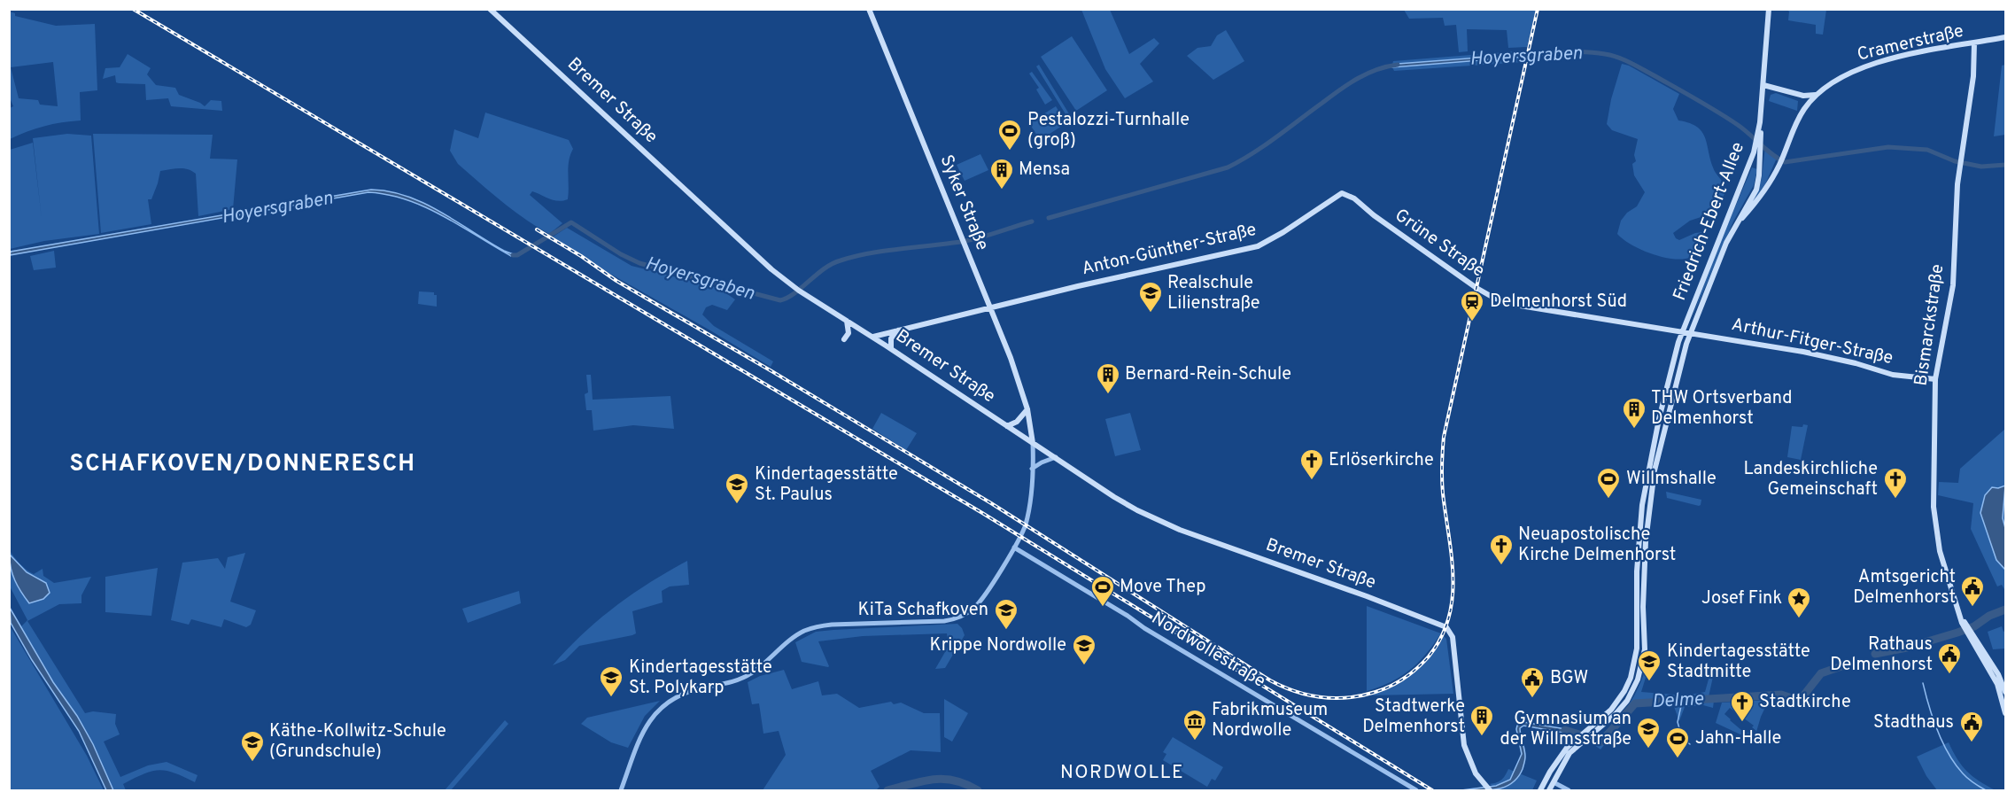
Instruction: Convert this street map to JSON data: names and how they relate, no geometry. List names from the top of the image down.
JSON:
{
  "streets": {
    "main road": [
      "Cramerstraße",
      "Bremer Straße",
      "Syker Straße",
      "Friedrich-Ebert-Allee",
      "Grüne Straße",
      "Anton-Günther-Straße",
      "Bismarckstraße",
      "Arthur-Fitger-Straße"
    ],
    "street": ["Nordwollestraße"]
  },
  "crossings": [
    ["Cramerstraße", "Friedrich-Ebert-Allee"],
    ["Cramerstraße", "Bismarckstraße"],
    ["Bremer Straße", "Syker Straße"],
    ["Bremer Straße", "Anton-Günther-Straße"],
    ["Syker Straße", "Anton-Günther-Straße"],
    ["Friedrich-Ebert-Allee", "Grüne Straße"],
    ["Friedrich-Ebert-Allee", "Arthur-Fitger-Straße"],
    ["Grüne Straße", "Anton-Günther-Straße"],
    ["Grüne Straße", "Arthur-Fitger-Straße"],
    ["Bismarckstraße", "Arthur-Fitger-Straße"]
  ],
  "districts": ["SCHAFKOVEN/DONNERESCH", "NORDWOLLE"],
  "water": ["Hoyersgraben", "Delme"],
  "places": {
    "sports": [
      "Pestalozzi-Turnhalle (groß)",
      "Willmshalle",
      "Move Thep",
      "Jahn-Halle"
    ],
    "building": [
      "Mensa",
      "Bernard-Rein-Schule",
      "THW Ortsverband Delmenhorst",
      "Stadtwerke Delmenhorst"
    ],
    "school or university": [
      "Realschule Lilienstraße",
      "Kindertagesstätte St. Paulus",
      "KiTa Schafkoven",
      "Krippe Nordwolle",
      "Kindertagesstätte Stadtmitte",
      "Kindertagesstätte St. Polykarp",
      "Gymnasium an der Willmsstraße",
      "Käthe-Kollwitz-Schule (Grundschule)"
    ],
    "station": ["Delmenhorst Süd"],
    "church": [
      "Erlöserkirche",
      "Landeskirchliche Gemeinschaft",
      "Neuapostolische Kirche Delmenhorst",
      "Stadtkirche"
    ],
    "public building": [
      "Amtsgericht Delmenhorst",
      "Rathaus Delmenhorst",
      "BGW",
      "Stadthaus"
    ],
    "place": ["Josef Fink"],
    "museum": ["Fabrikmuseum Nordwolle"]
  }
}
